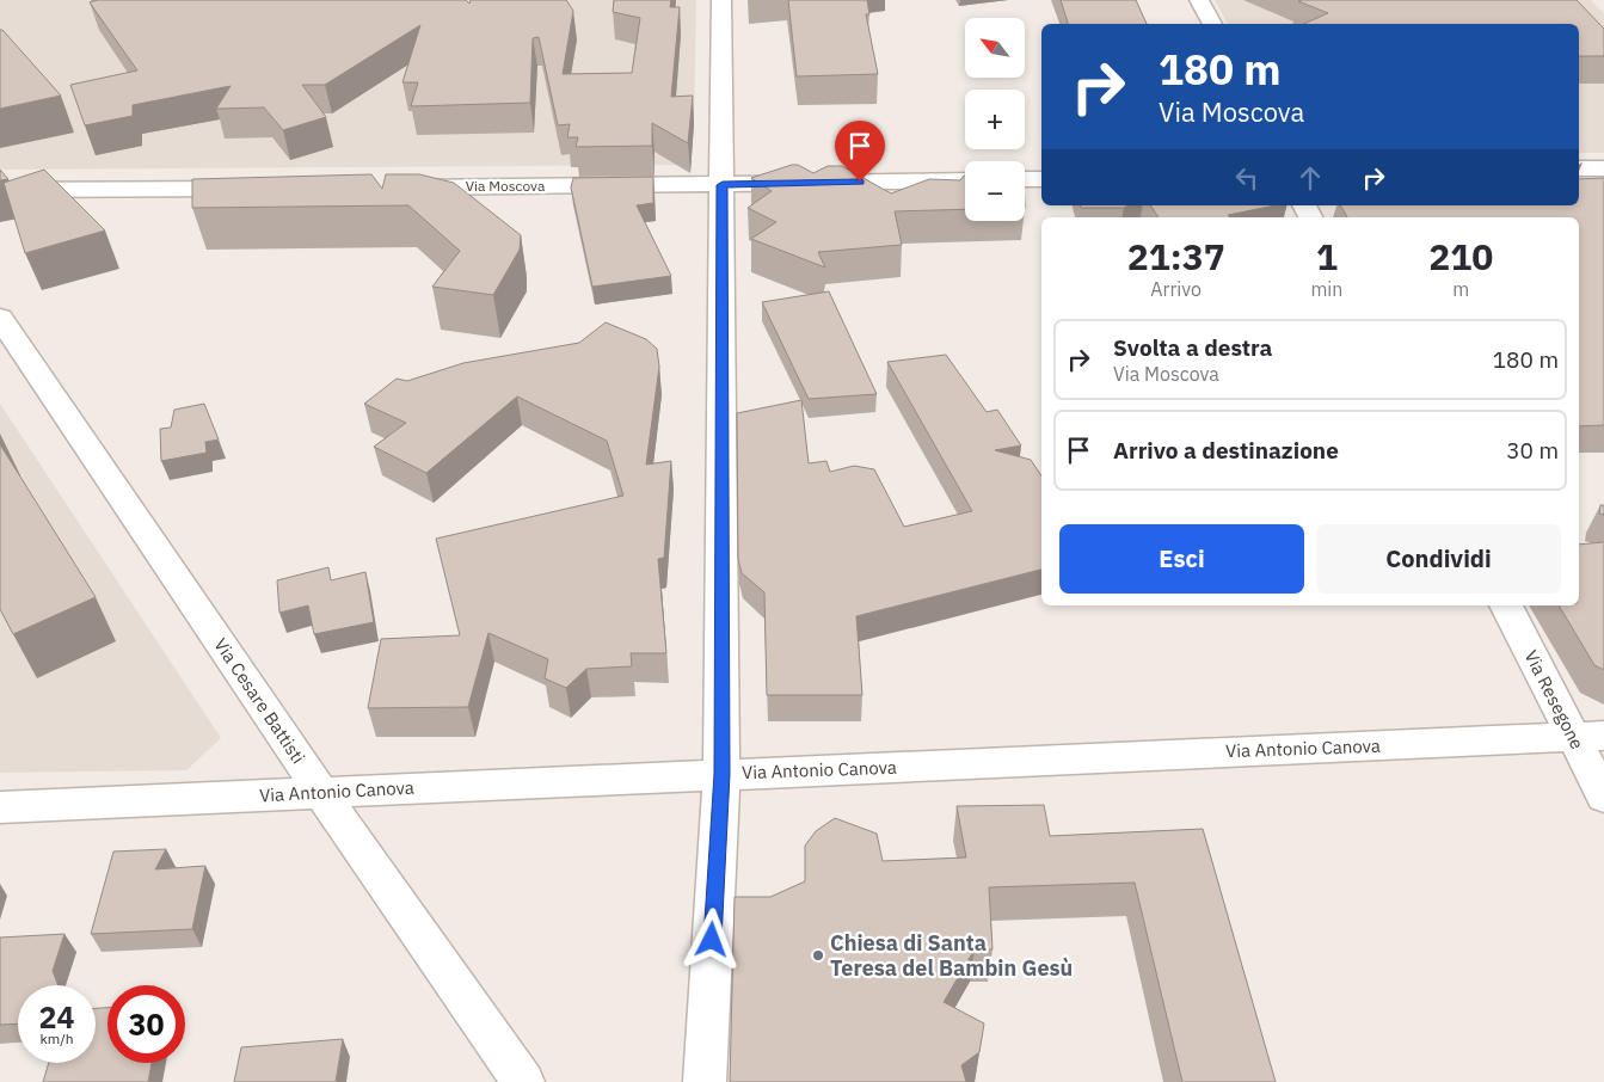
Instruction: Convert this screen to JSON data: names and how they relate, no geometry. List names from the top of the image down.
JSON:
{
  "streets": {
    "street": [
      "Via Moscova",
      "Via Resegone",
      "Via Cesare Battisti",
      "Via Antonio Canova"
    ]
  },
  "crossings": [
    ["Via Resegone", "Via Antonio Canova"],
    ["Via Cesare Battisti", "Via Antonio Canova"]
  ],
  "places": ["Chiesa di Santa Teresa del Bambin Gesù"],
  "north": "top left",
  "page": {
    "map_buttons": ["+", "−"],
    "turn": ["180 m", "Via Moscova"],
    "eta": [
      "21:37",
      "Arrivo",
      "1",
      "min",
      "210",
      "m"
    ],
    "list": [
      {
        "name": "Svolta a destra",
        "note": "Via Moscova",
        "value": "180 m"
      },
      {
        "name": "Arrivo a destinazione",
        "value": "30 m"
      }
    ],
    "buttons": ["Esci", "Condividi"],
    "speed": "24 km/h",
    "limit": "30"
  }
}
